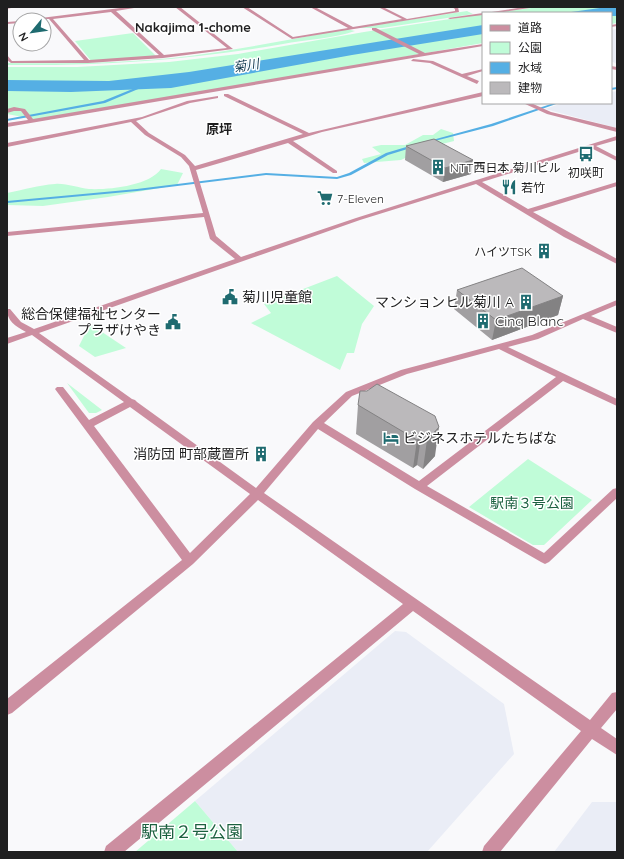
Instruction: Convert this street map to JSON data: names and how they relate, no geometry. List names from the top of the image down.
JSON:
{
  "districts": ["Nakajima 1-chome", "原坪"],
  "water": ["菊川"],
  "parks": ["駅南３号公園", "駅南２号公園"],
  "places": {
    "bus stop": ["初咲町"],
    "building": [
      "NTT西日本 菊川ビル",
      "ハイツTSK",
      "マンションヒル菊川 A",
      "Cinq Blanc",
      "消防団 町部蔵置所"
    ],
    "restaurant": ["若竹"],
    "supermarket": ["7-Eleven"],
    "public building": ["菊川児童館", "総合保健福祉センター プラザけやき"],
    "hotel": ["ビジネスホテルたちばな"]
  },
  "legend": [
    "道路",
    "公園",
    "水域",
    "建物"
  ],
  "north": "bottom left"
}
